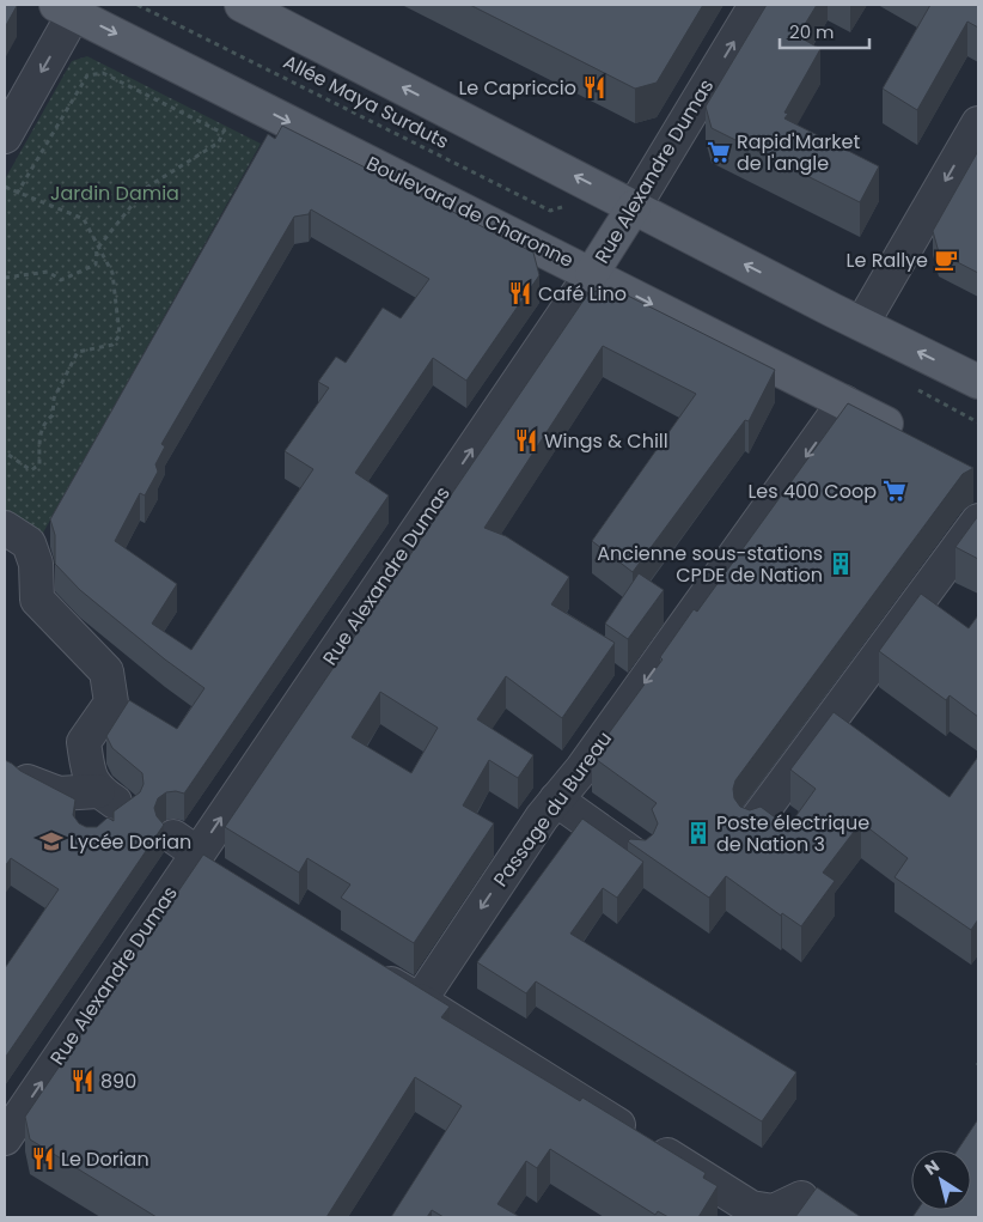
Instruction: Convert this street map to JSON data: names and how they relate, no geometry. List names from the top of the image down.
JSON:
{
  "streets": {
    "main road": ["Rue Alexandre Dumas", "Boulevard de Charonne"],
    "street": ["Passage du Bureau"],
    "path": ["Allée Maya Surduts"]
  },
  "crossings": [
    ["Rue Alexandre Dumas", "Boulevard de Charonne"],
    ["Boulevard de Charonne", "Passage du Bureau"]
  ],
  "one_way": ["Rue Alexandre Dumas"],
  "parks": ["Jardin Damia"],
  "places": {
    "restaurant": [
      "Le Capriccio",
      "Café Lino",
      "Wings & Chill",
      "890",
      "Le Dorian"
    ],
    "supermarket": ["Rapid'Market de l'angle", "Les 400 Coop"],
    "cafe": ["Le Rallye"],
    "building": ["Ancienne sous-stations CPDE de Nation", "Poste électrique de Nation 3"],
    "school or university": ["Lycée Dorian"]
  },
  "scale_bar": "20 m",
  "north": "top left"
}
